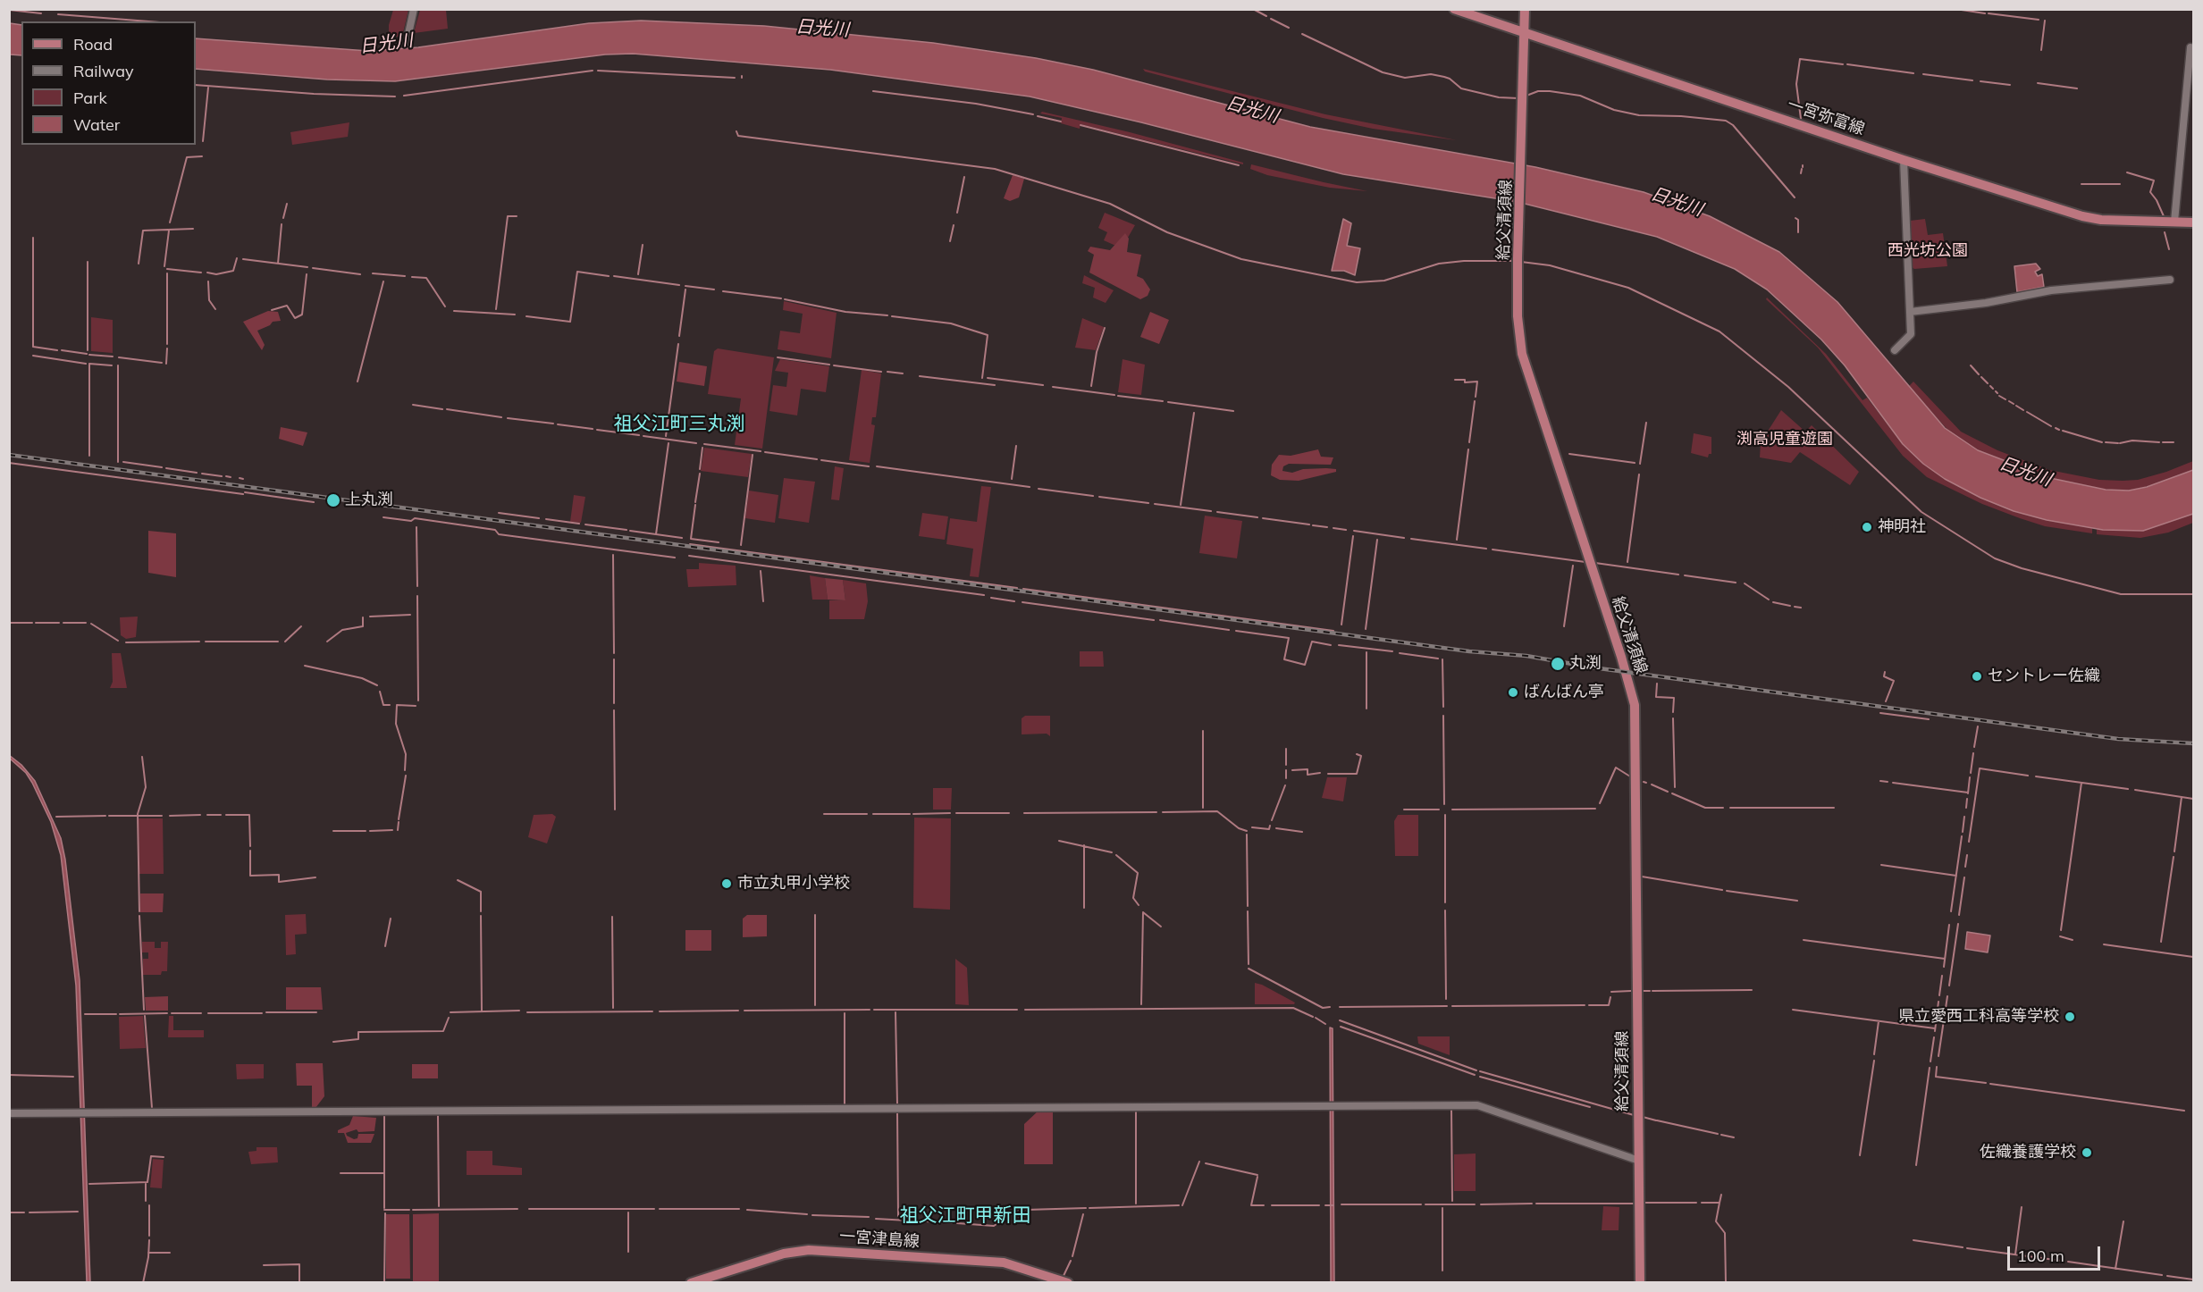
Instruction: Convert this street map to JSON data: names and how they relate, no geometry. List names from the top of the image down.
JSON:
{
  "streets": {
    "main road": ["一宮弥富線", "給父清須線", "一宮津島線"]
  },
  "crossings": [
    ["一宮弥富線", "給父清須線"]
  ],
  "districts": ["祖父江町三丸渕", "祖父江町甲新田"],
  "water": ["日光川"],
  "parks": ["西光坊公園", "渕高児童遊園"],
  "places": [
    "上丸渕",
    "神明社",
    "丸渕",
    "セントレー佐織",
    "ばんばん亭",
    "市立丸甲小学校",
    "県立愛西工科高等学校",
    "佐織養護学校"
  ],
  "legend": [
    "Road",
    "Railway",
    "Park",
    "Water"
  ],
  "scale_bar": "100 m"
}
